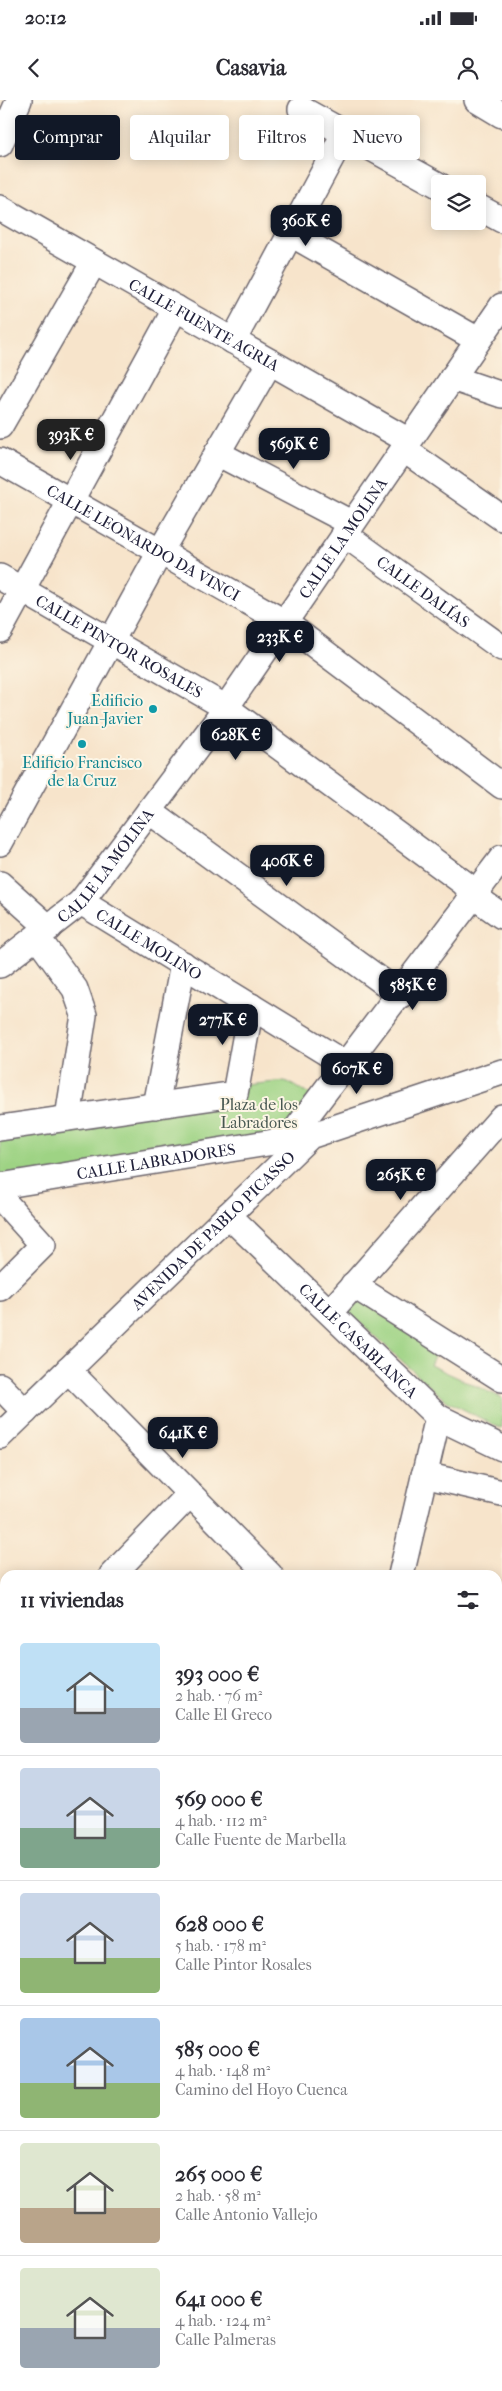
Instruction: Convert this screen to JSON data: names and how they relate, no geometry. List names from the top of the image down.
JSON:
{
  "streets": {
    "street": [
      "CALLE FUENTE AGRIA",
      "CALLE LA MOLINA",
      "CALLE LEONARDO DA VINCI",
      "CALLE DALÍAS",
      "CALLE PINTOR ROSALES",
      "CALLE MOLINO",
      "CALLE LABRADORES",
      "AVENIDA DE PABLO PICASSO",
      "CALLE CASABLANCA"
    ]
  },
  "crossings": [
    ["CALLE FUENTE AGRIA", "CALLE LA MOLINA"],
    ["CALLE LA MOLINA", "CALLE LEONARDO DA VINCI"],
    ["CALLE LA MOLINA", "CALLE DALÍAS"],
    ["CALLE LA MOLINA", "CALLE PINTOR ROSALES"],
    ["CALLE LA MOLINA", "CALLE MOLINO"],
    ["CALLE LABRADORES", "AVENIDA DE PABLO PICASSO"],
    ["AVENIDA DE PABLO PICASSO", "CALLE CASABLANCA"]
  ],
  "parks": ["Plaza de los Labradores"],
  "places": ["Edificio Juan-Javier", "Edificio Francisco de la Cruz"],
  "page": {
    "status": "20:12",
    "header": "Casavia",
    "chip": [
      "Comprar",
      "Alquilar",
      "Filtros",
      "Nuevo"
    ],
    "price": [
      "360K €",
      "393K €",
      "569K €",
      "233K €",
      "628K €",
      "406K €",
      "585K €",
      "277K €",
      "607K €",
      "265K €",
      "641K €"
    ],
    "heading": "11 viviendas",
    "list": [
      {
        "name": "393 000 €",
        "note": "2 hab. · 76 m² · Calle El Greco"
      },
      {
        "name": "569 000 €",
        "note": "4 hab. · 112 m² · Calle Fuente de Marbella"
      },
      {
        "name": "628 000 €",
        "note": "5 hab. · 178 m² · Calle Pintor Rosales"
      },
      {
        "name": "585 000 €",
        "note": "4 hab. · 148 m² · Camino del Hoyo Cuenca"
      },
      {
        "name": "265 000 €",
        "note": "2 hab. · 58 m² · Calle Antonio Vallejo"
      },
      {
        "name": "641 000 €",
        "note": "4 hab. · 124 m² · Calle Palmeras"
      }
    ]
  }
}
